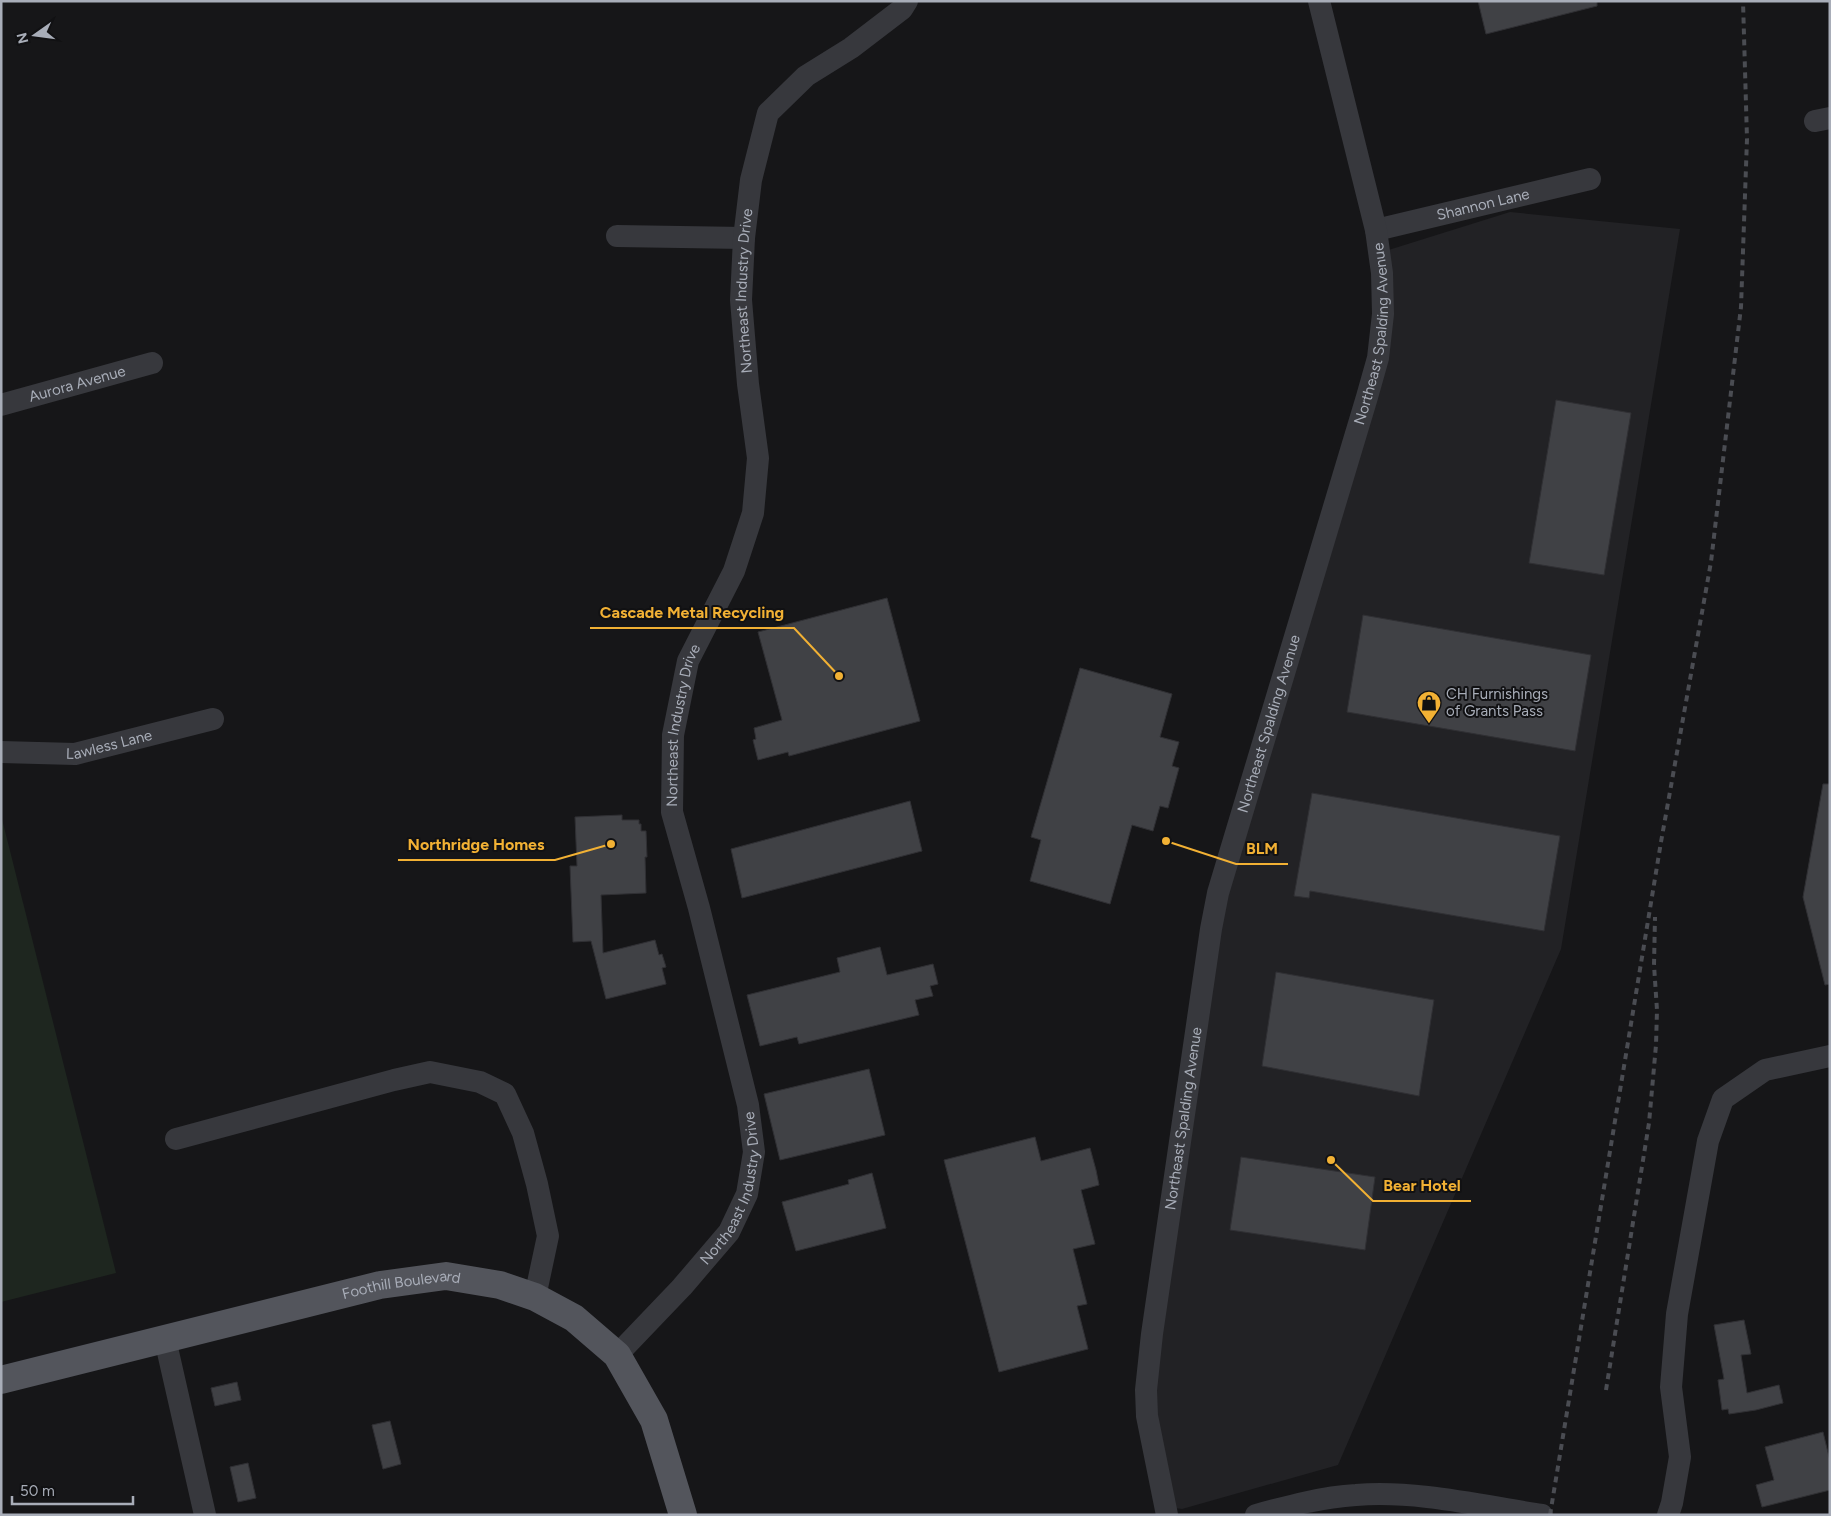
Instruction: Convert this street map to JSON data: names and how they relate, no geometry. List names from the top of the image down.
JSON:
{
  "streets": {
    "main road": ["Foothill Boulevard"],
    "street": [
      "Shannon Lane",
      "Northeast Industry Drive",
      "Northeast Spalding Avenue",
      "Aurora Avenue",
      "Lawless Lane"
    ]
  },
  "crossings": [
    ["Shannon Lane", "Northeast Spalding Avenue"],
    ["Northeast Industry Drive", "Foothill Boulevard"]
  ],
  "places": {
    "other": [
      "Cascade Metal Recycling",
      "BLM",
      "Northridge Homes",
      "Bear Hotel"
    ],
    "shop": ["CH Furnishings of Grants Pass"]
  },
  "scale_bar": "50 m",
  "north": "left"
}
